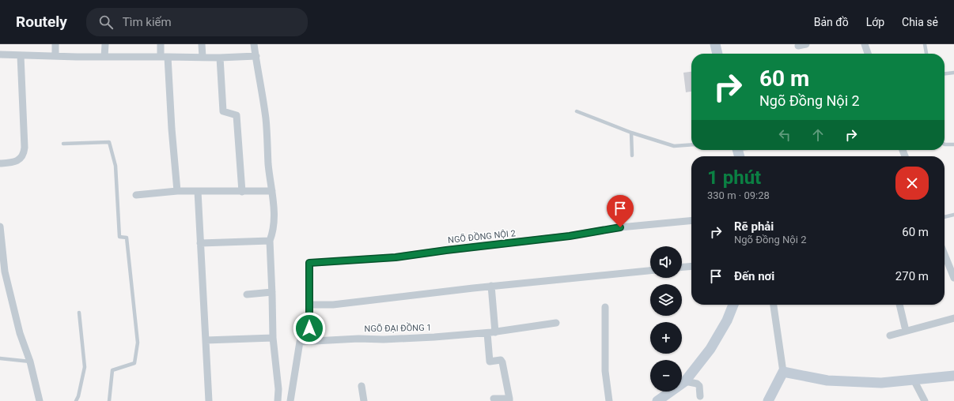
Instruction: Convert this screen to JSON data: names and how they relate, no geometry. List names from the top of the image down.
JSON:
{
  "streets": {
    "street": ["NGÕ ĐỒNG NỘI 2", "NGÕ ĐẠI ĐỒNG 1"]
  },
  "crossings": [
    ["NGÕ ĐỒNG NỘI 2", "NGÕ ĐẠI ĐỒNG 1"]
  ],
  "page": {
    "header": "Routely",
    "search": "Tìm kiếm",
    "nav": ["Bản đồ", "Lớp", "Chia sẻ"],
    "turn": ["60 m", "Ngõ Đồng Nội 2"],
    "heading": ["1 phút", "330 m · 09:28"],
    "list": [
      {
        "name": "Rẽ phải",
        "note": "Ngõ Đồng Nội 2",
        "value": "60 m"
      },
      {
        "name": "Đến nơi",
        "value": "270 m"
      }
    ],
    "map_buttons": ["+", "−"]
  }
}
